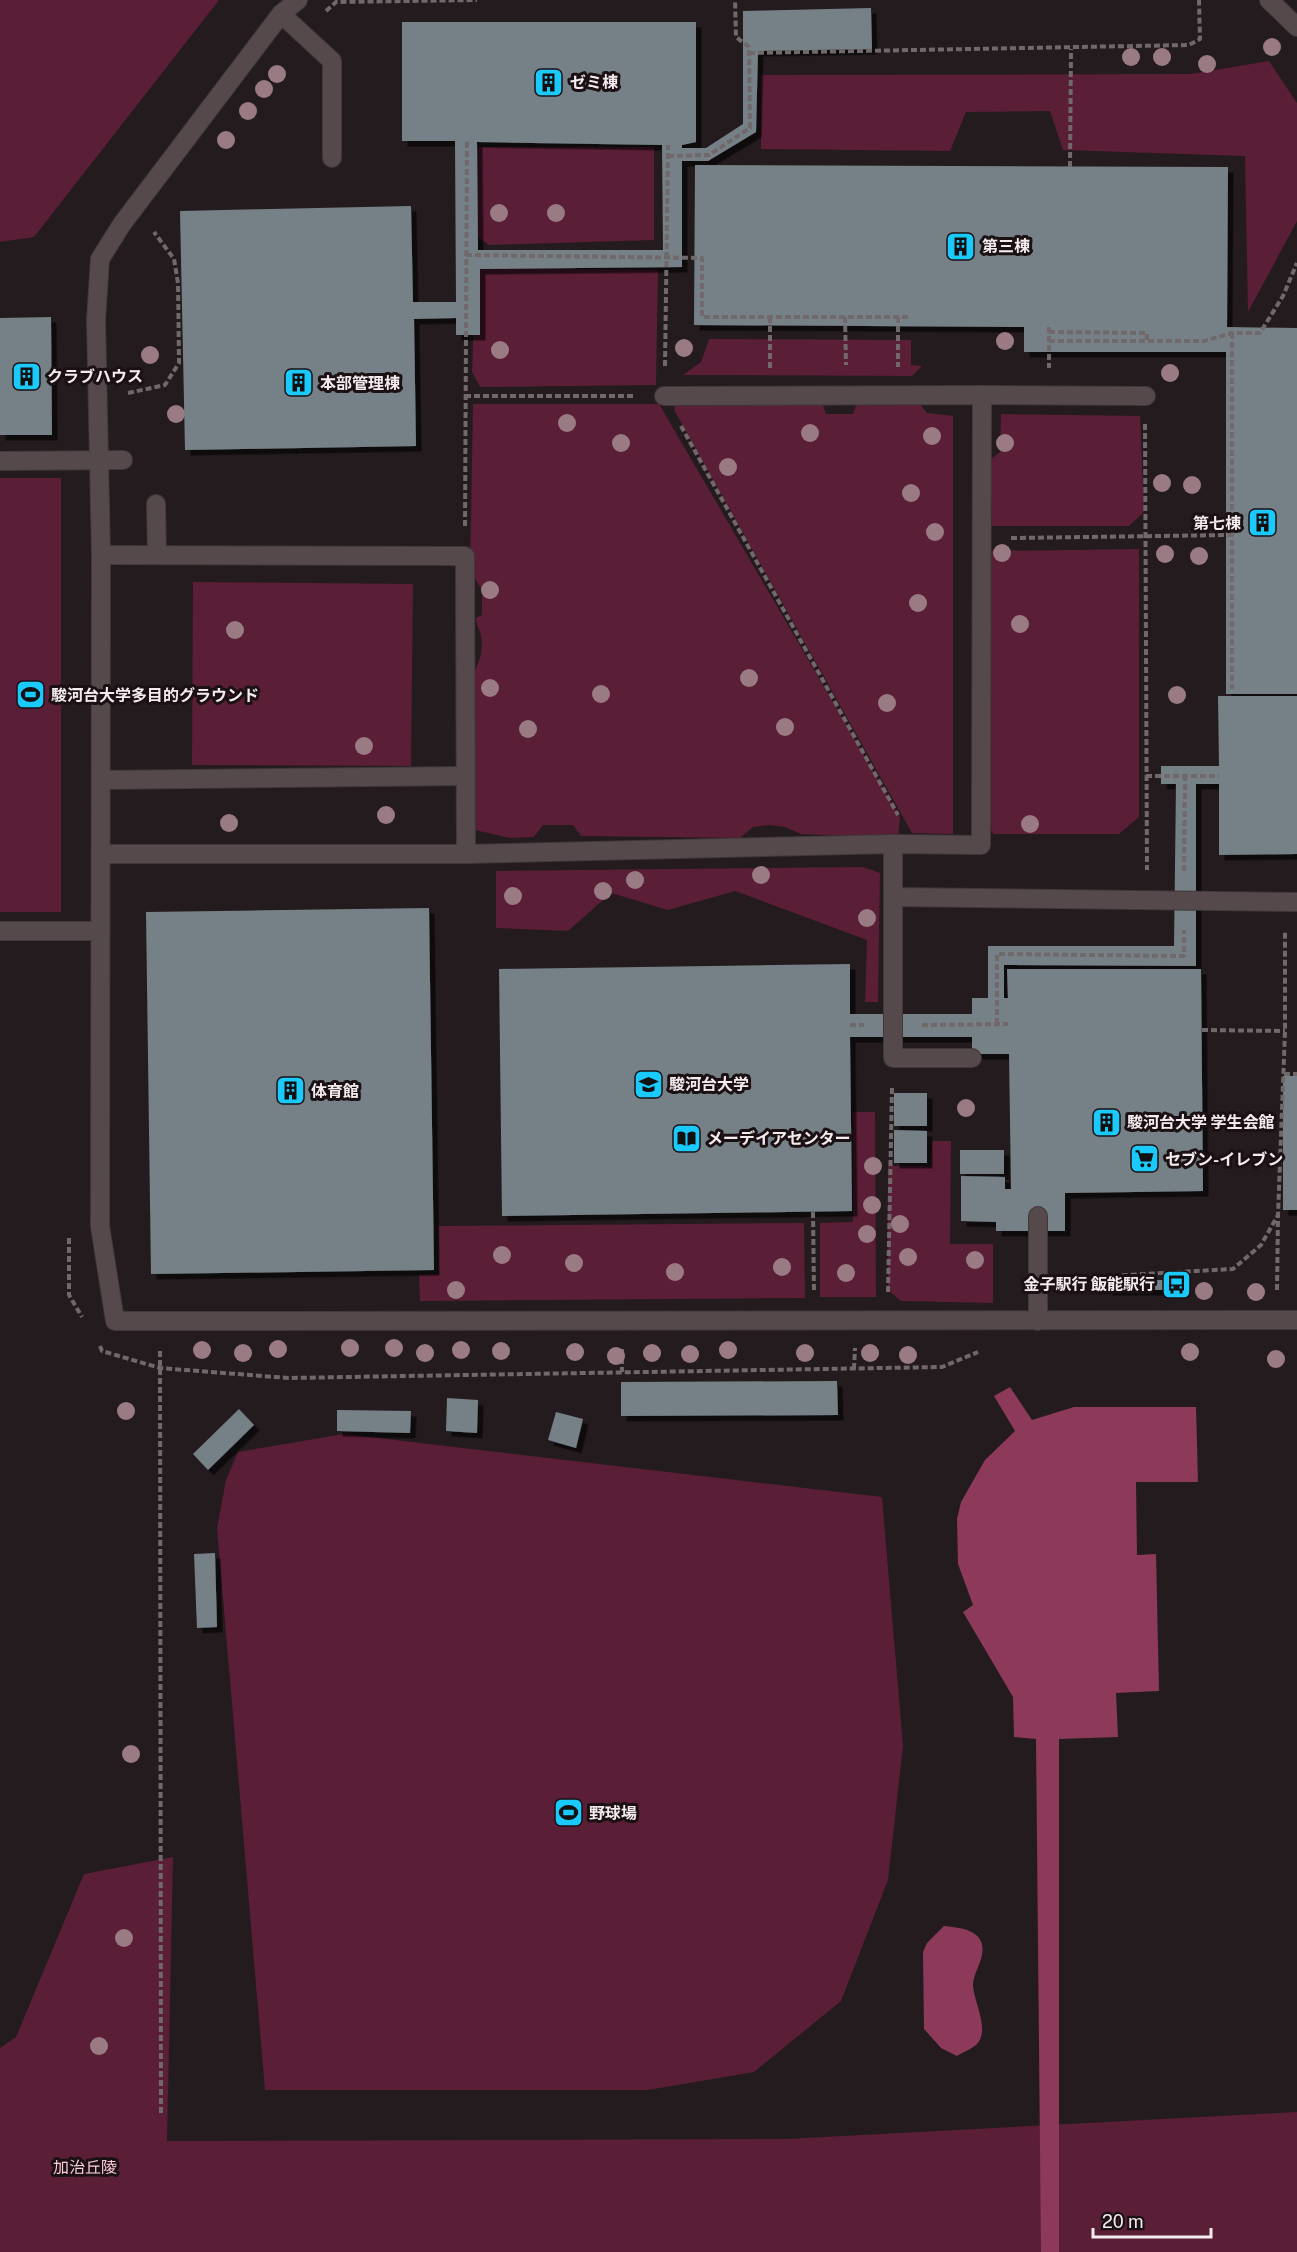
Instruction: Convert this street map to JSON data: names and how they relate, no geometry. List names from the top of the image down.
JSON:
{
  "parks": ["加治丘陵"],
  "places": {
    "building": [
      "ゼミ棟",
      "第三棟",
      "クラブハウス",
      "本部管理棟",
      "第七棟",
      "体育館",
      "駿河台大学 学生会館"
    ],
    "sports": ["駿河台大学多目的グラウンド", "野球場"],
    "school or university": ["駿河台大学"],
    "library": ["メーデイアセンター"],
    "supermarket": ["セブン-イレブン"],
    "bus stop": ["金子駅行 飯能駅行"]
  },
  "scale_bar": "20 m"
}
